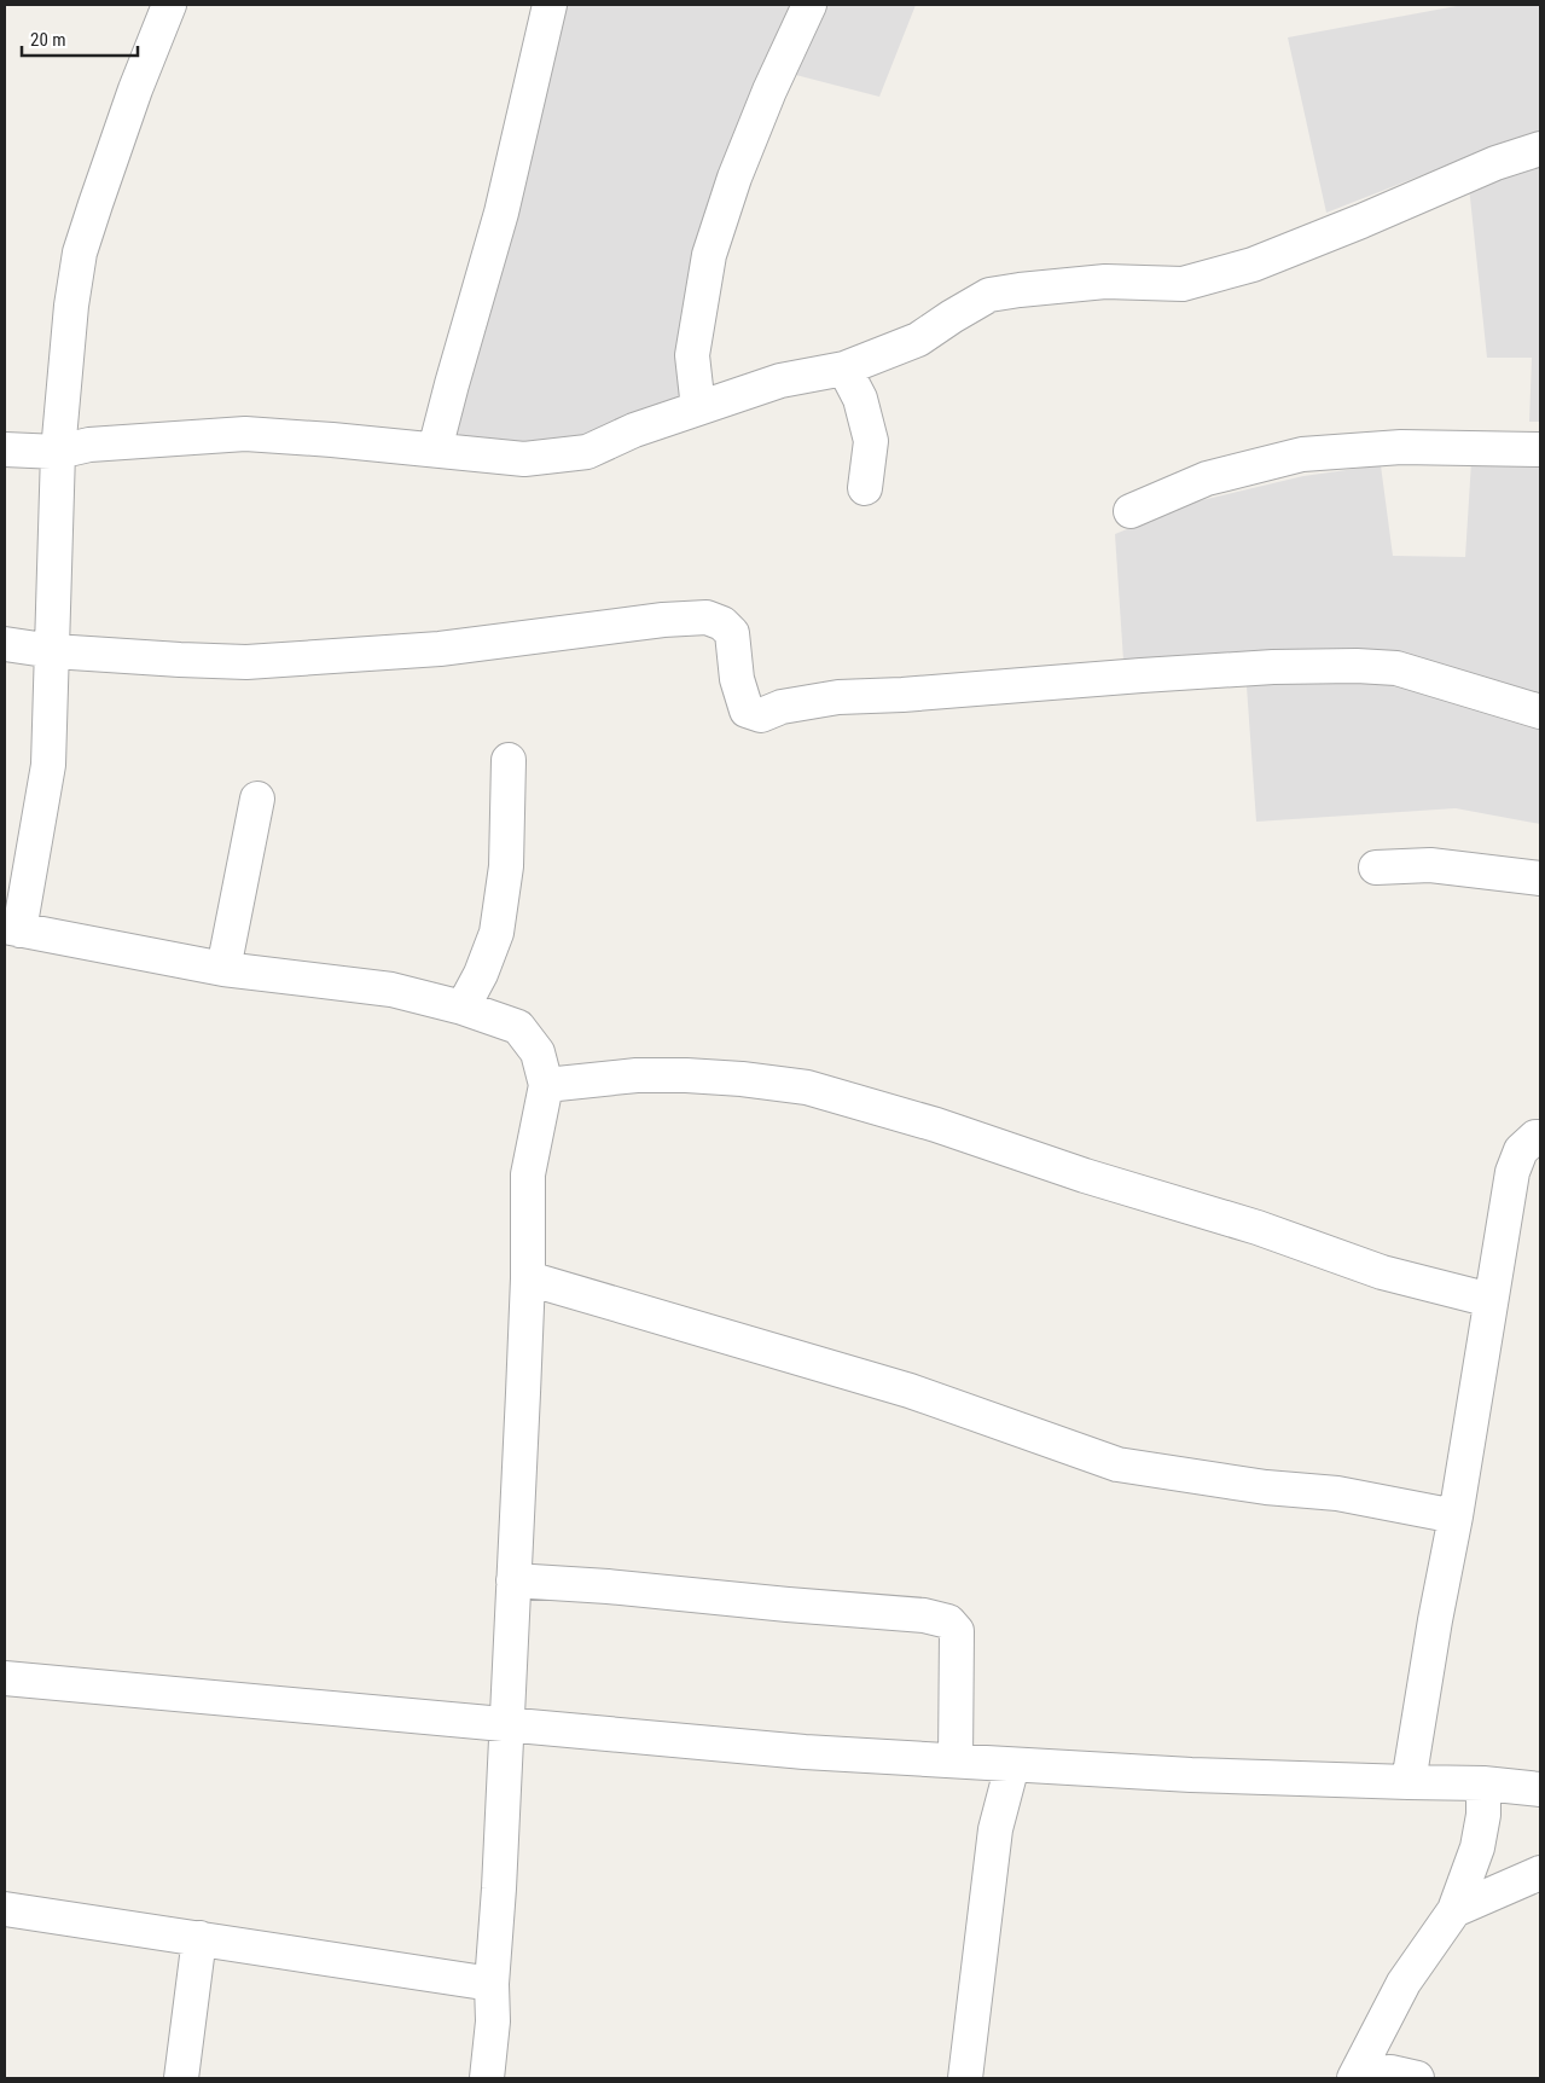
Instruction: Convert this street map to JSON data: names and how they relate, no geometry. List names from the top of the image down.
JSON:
{
  "scale_bar": "20 m"
}
